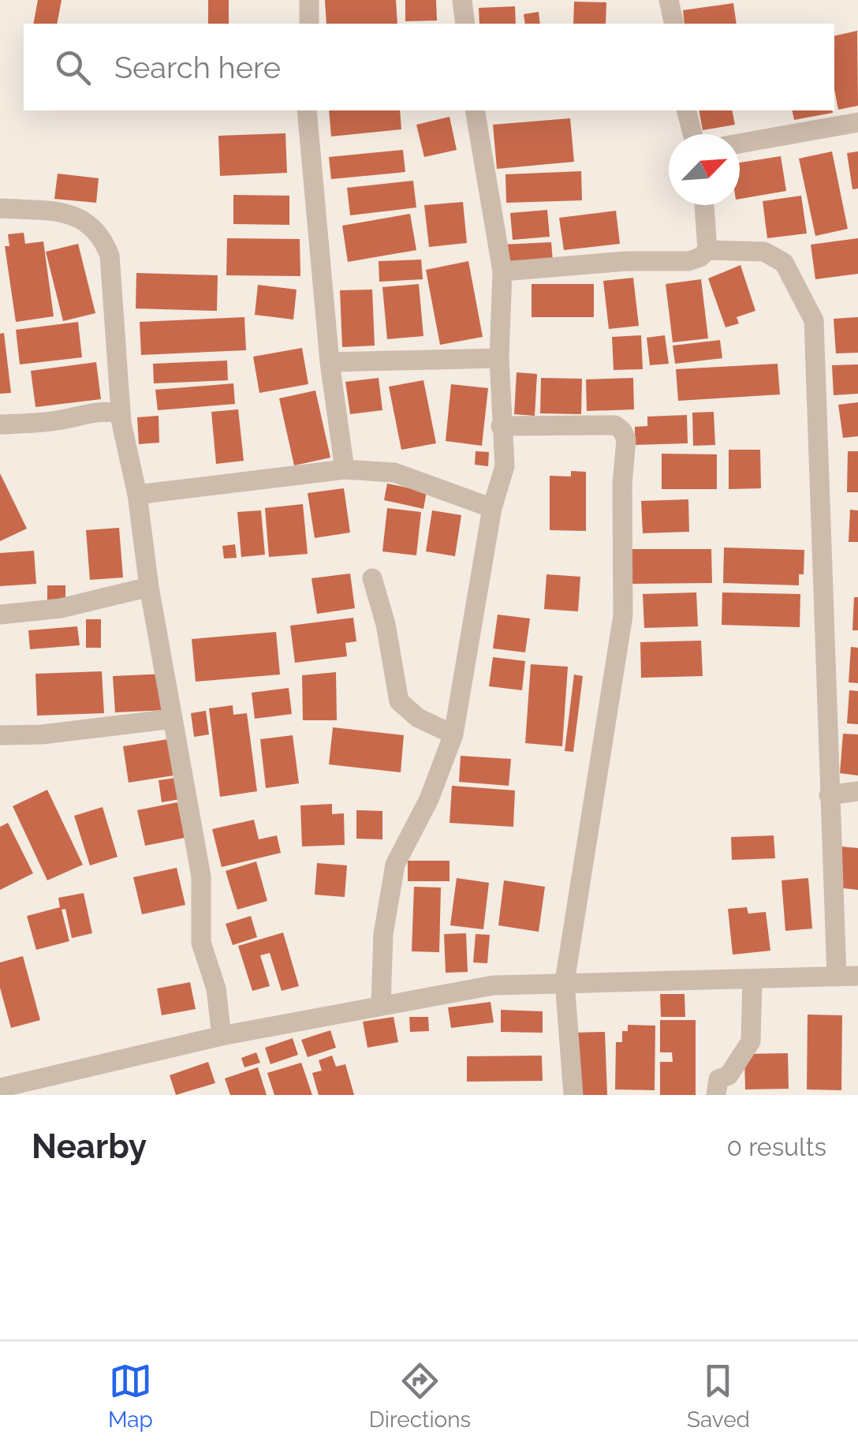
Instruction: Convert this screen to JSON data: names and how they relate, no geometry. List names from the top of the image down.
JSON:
{
  "north": "top right",
  "page": {
    "search": "Search here",
    "heading": ["Nearby", "0 results"],
    "nav": ["Map", "Directions", "Saved"]
  }
}
